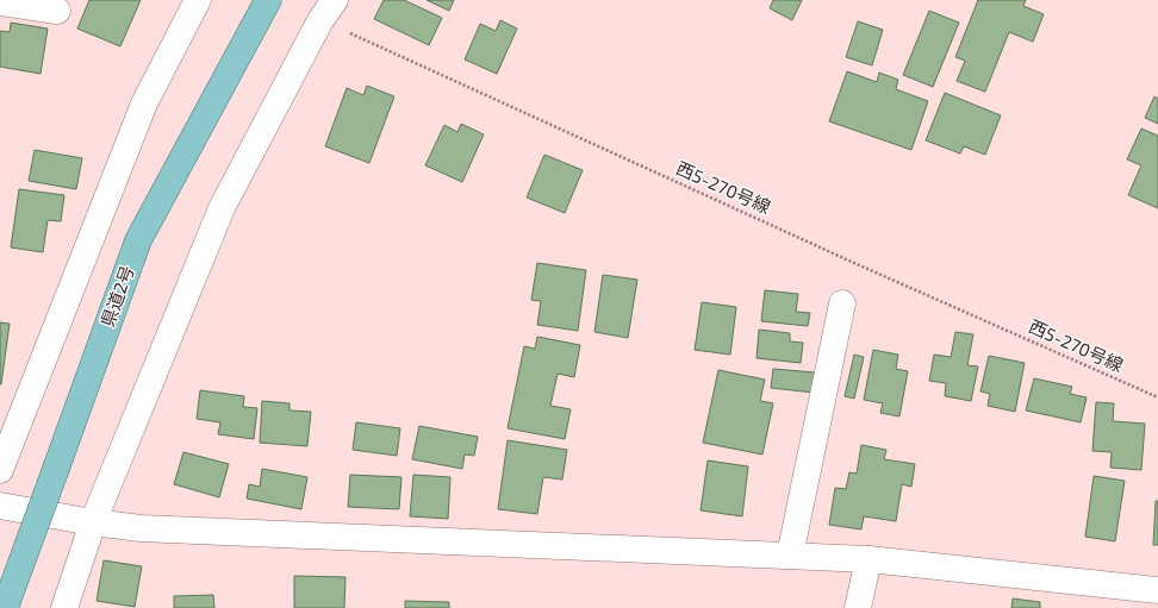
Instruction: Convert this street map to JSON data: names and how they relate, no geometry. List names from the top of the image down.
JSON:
{
  "streets": {
    "main road": ["県道2号"],
    "path": ["西5-270号線"]
  }
}
